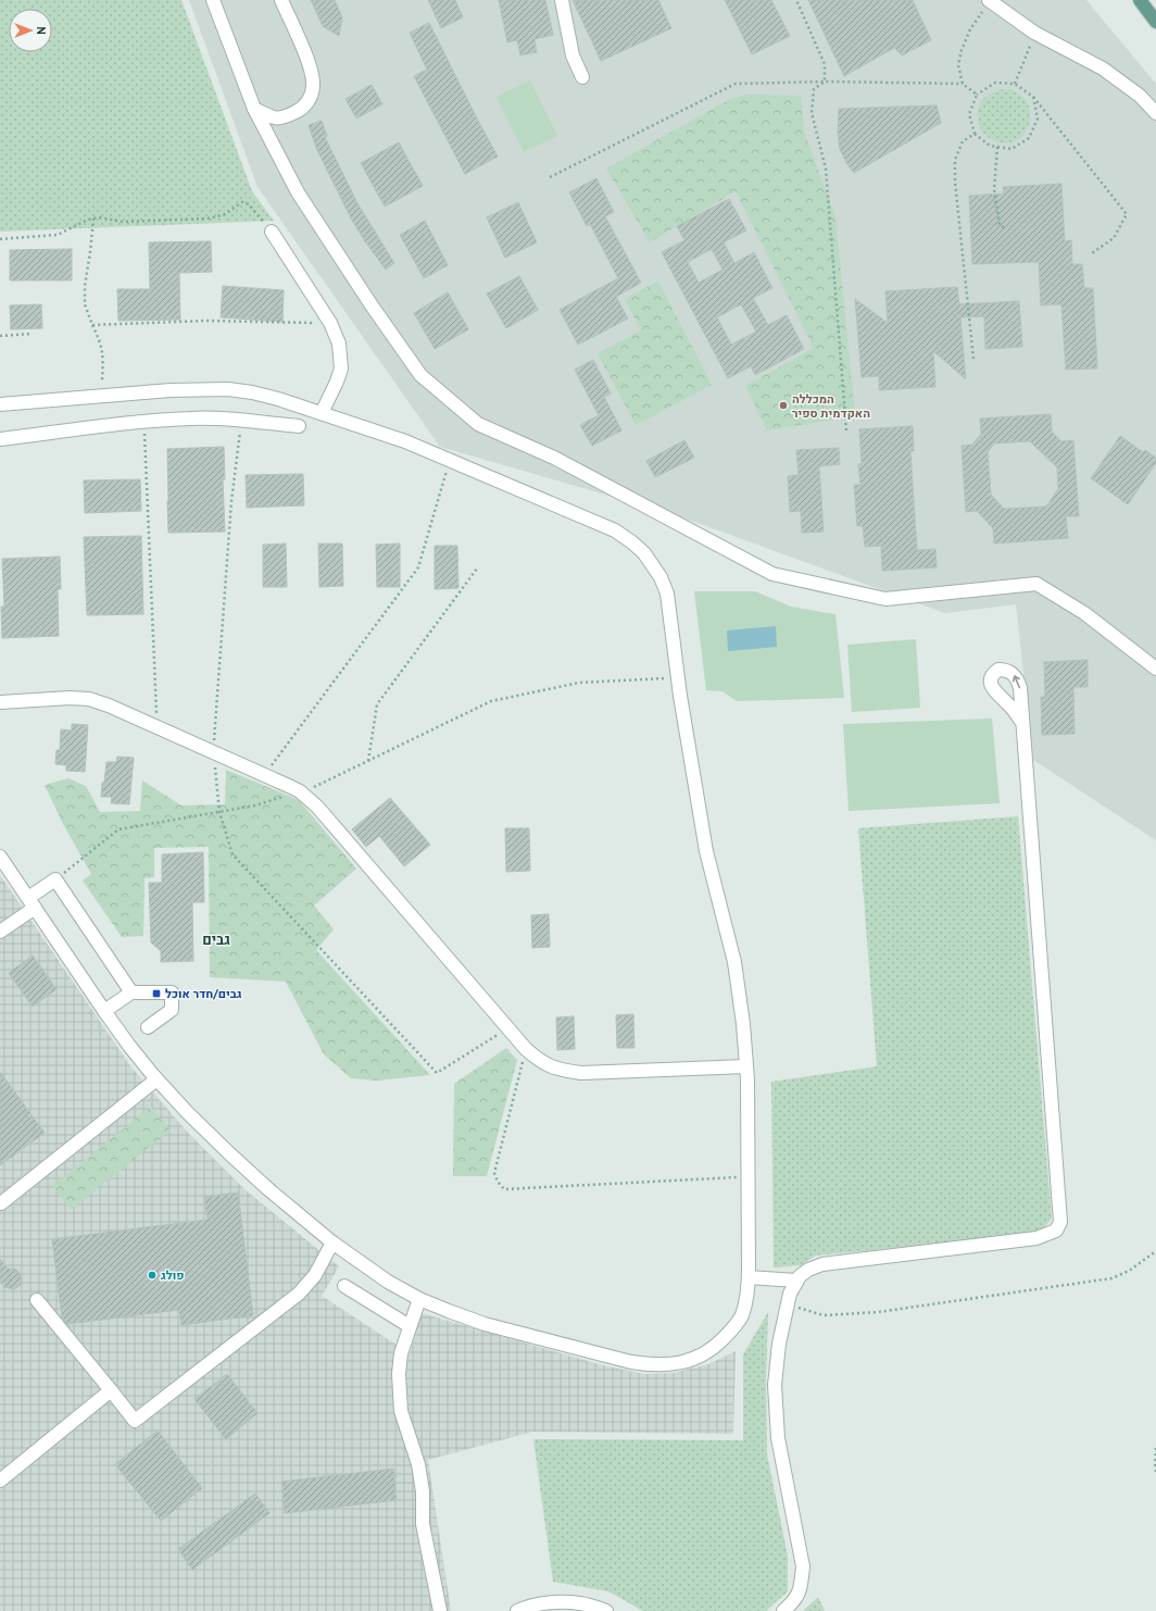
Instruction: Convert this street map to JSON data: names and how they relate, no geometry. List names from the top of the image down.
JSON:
{
  "districts": ["גבים"],
  "places": {
    "other": ["המכללה האקדמית ספיר", "פולג"],
    "transit": ["גבים/חדר אוכל"]
  },
  "north": "right"
}
